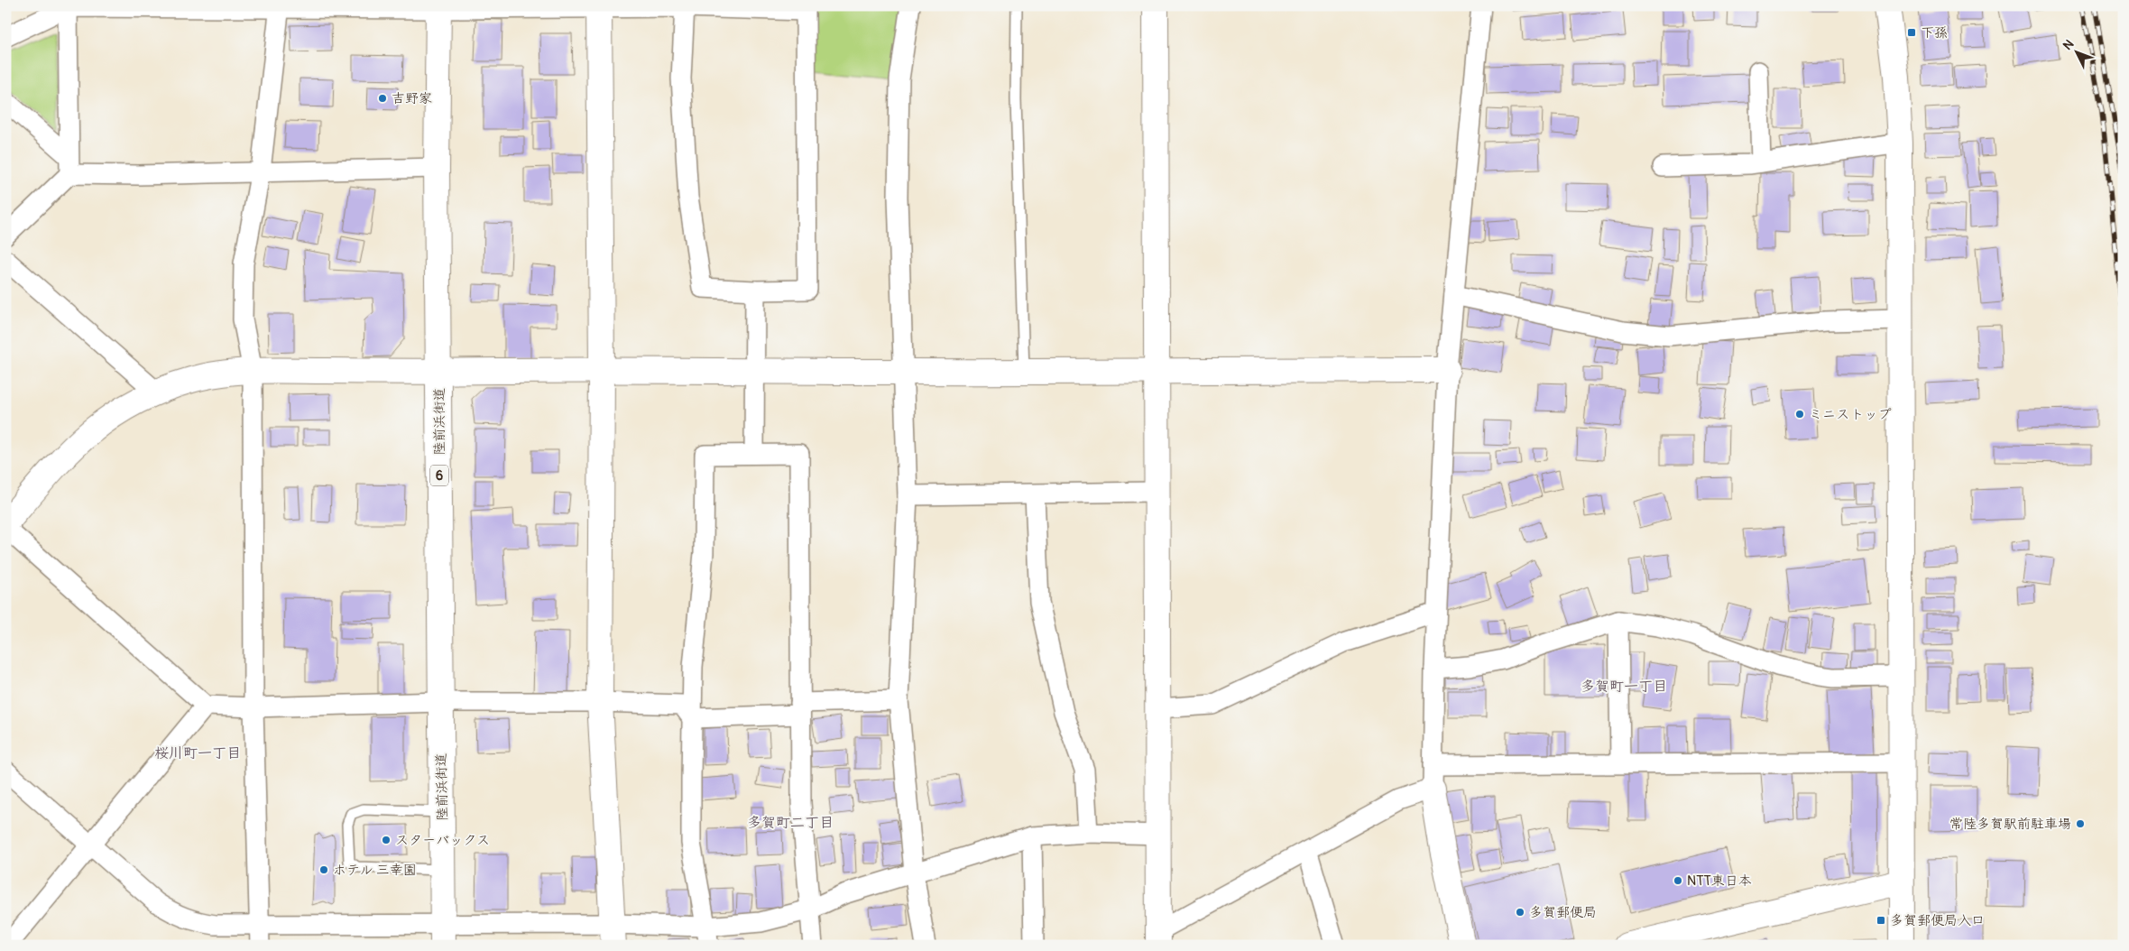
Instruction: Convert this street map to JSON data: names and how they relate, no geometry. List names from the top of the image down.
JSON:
{
  "streets": {
    "main road": ["陸前浜街道", "6"]
  },
  "districts": ["多賀町一丁目", "桜川町一丁目", "多賀町二丁目"],
  "places": {
    "transit": ["下孫", "多賀郵便局入口"],
    "other": [
      "吉野家",
      "ミニストップ",
      "常陸多賀駅前駐車場",
      "スターバックス",
      "ホテル 三幸園",
      "NTT東日本",
      "多賀郵便局"
    ]
  },
  "north": "top left"
}
